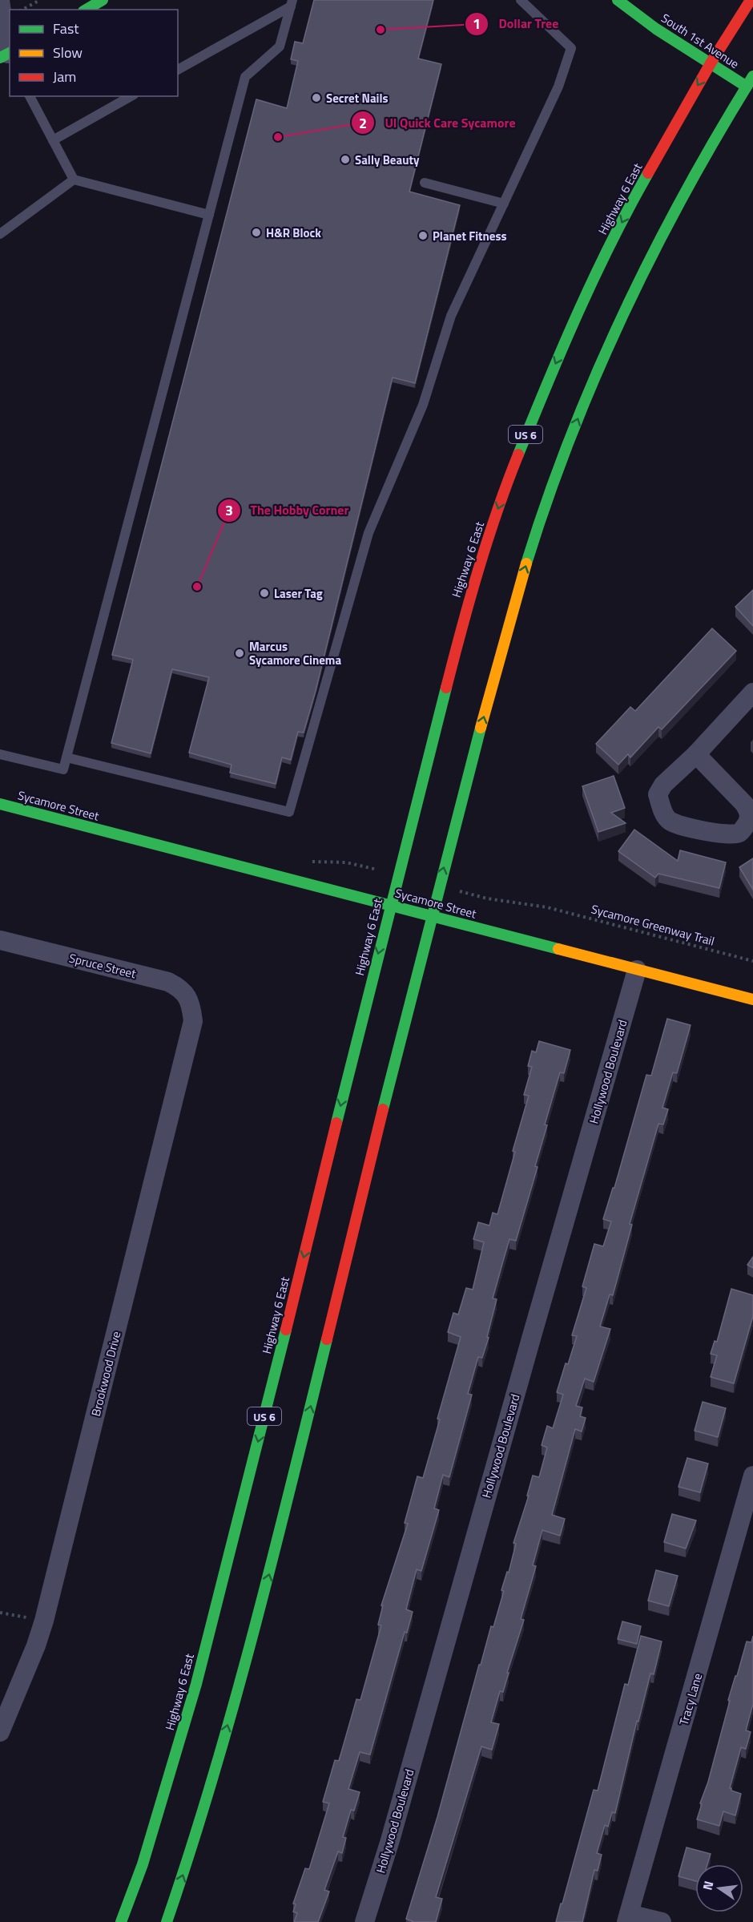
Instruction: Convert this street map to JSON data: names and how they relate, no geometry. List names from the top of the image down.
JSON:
{
  "streets": {
    "main road": [
      "South 1st Avenue",
      "Highway 6 East",
      "US 6",
      "Sycamore Street"
    ],
    "street": [
      "Spruce Street",
      "Hollywood Boulevard",
      "Brookwood Drive",
      "Tracy Lane"
    ],
    "path": ["Sycamore Greenway Trail"]
  },
  "crossings": [
    ["South 1st Avenue", "Highway 6 East"],
    ["Highway 6 East", "Sycamore Street"],
    ["Sycamore Street", "Hollywood Boulevard"],
    ["Spruce Street", "Brookwood Drive"]
  ],
  "places": [
    "Dollar Tree",
    "Secret Nails",
    "UI Quick Care Sycamore",
    "Sally Beauty",
    "H&R Block",
    "Planet Fitness",
    "The Hobby Corner",
    "Laser Tag",
    "Marcus Sycamore Cinema"
  ],
  "legend": ["Fast", "Slow", "Jam"],
  "north": "left"
}
